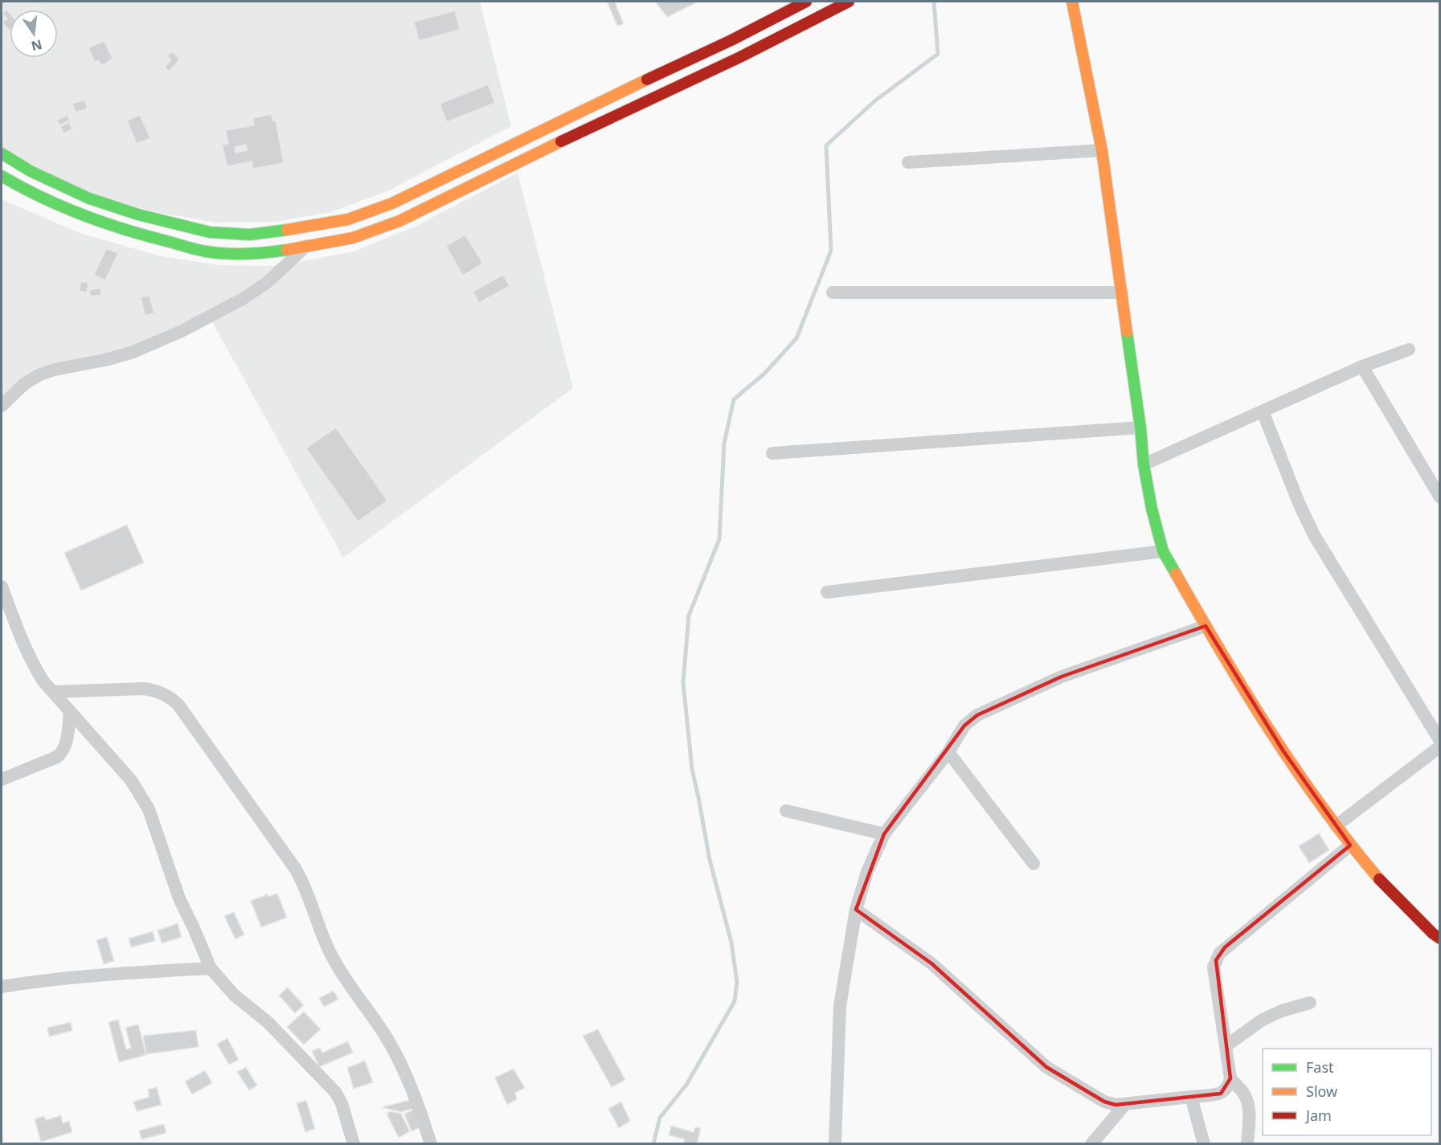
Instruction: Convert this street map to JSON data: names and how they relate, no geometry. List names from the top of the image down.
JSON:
{
  "legend": ["Fast", "Slow", "Jam"],
  "north": "bottom"
}
